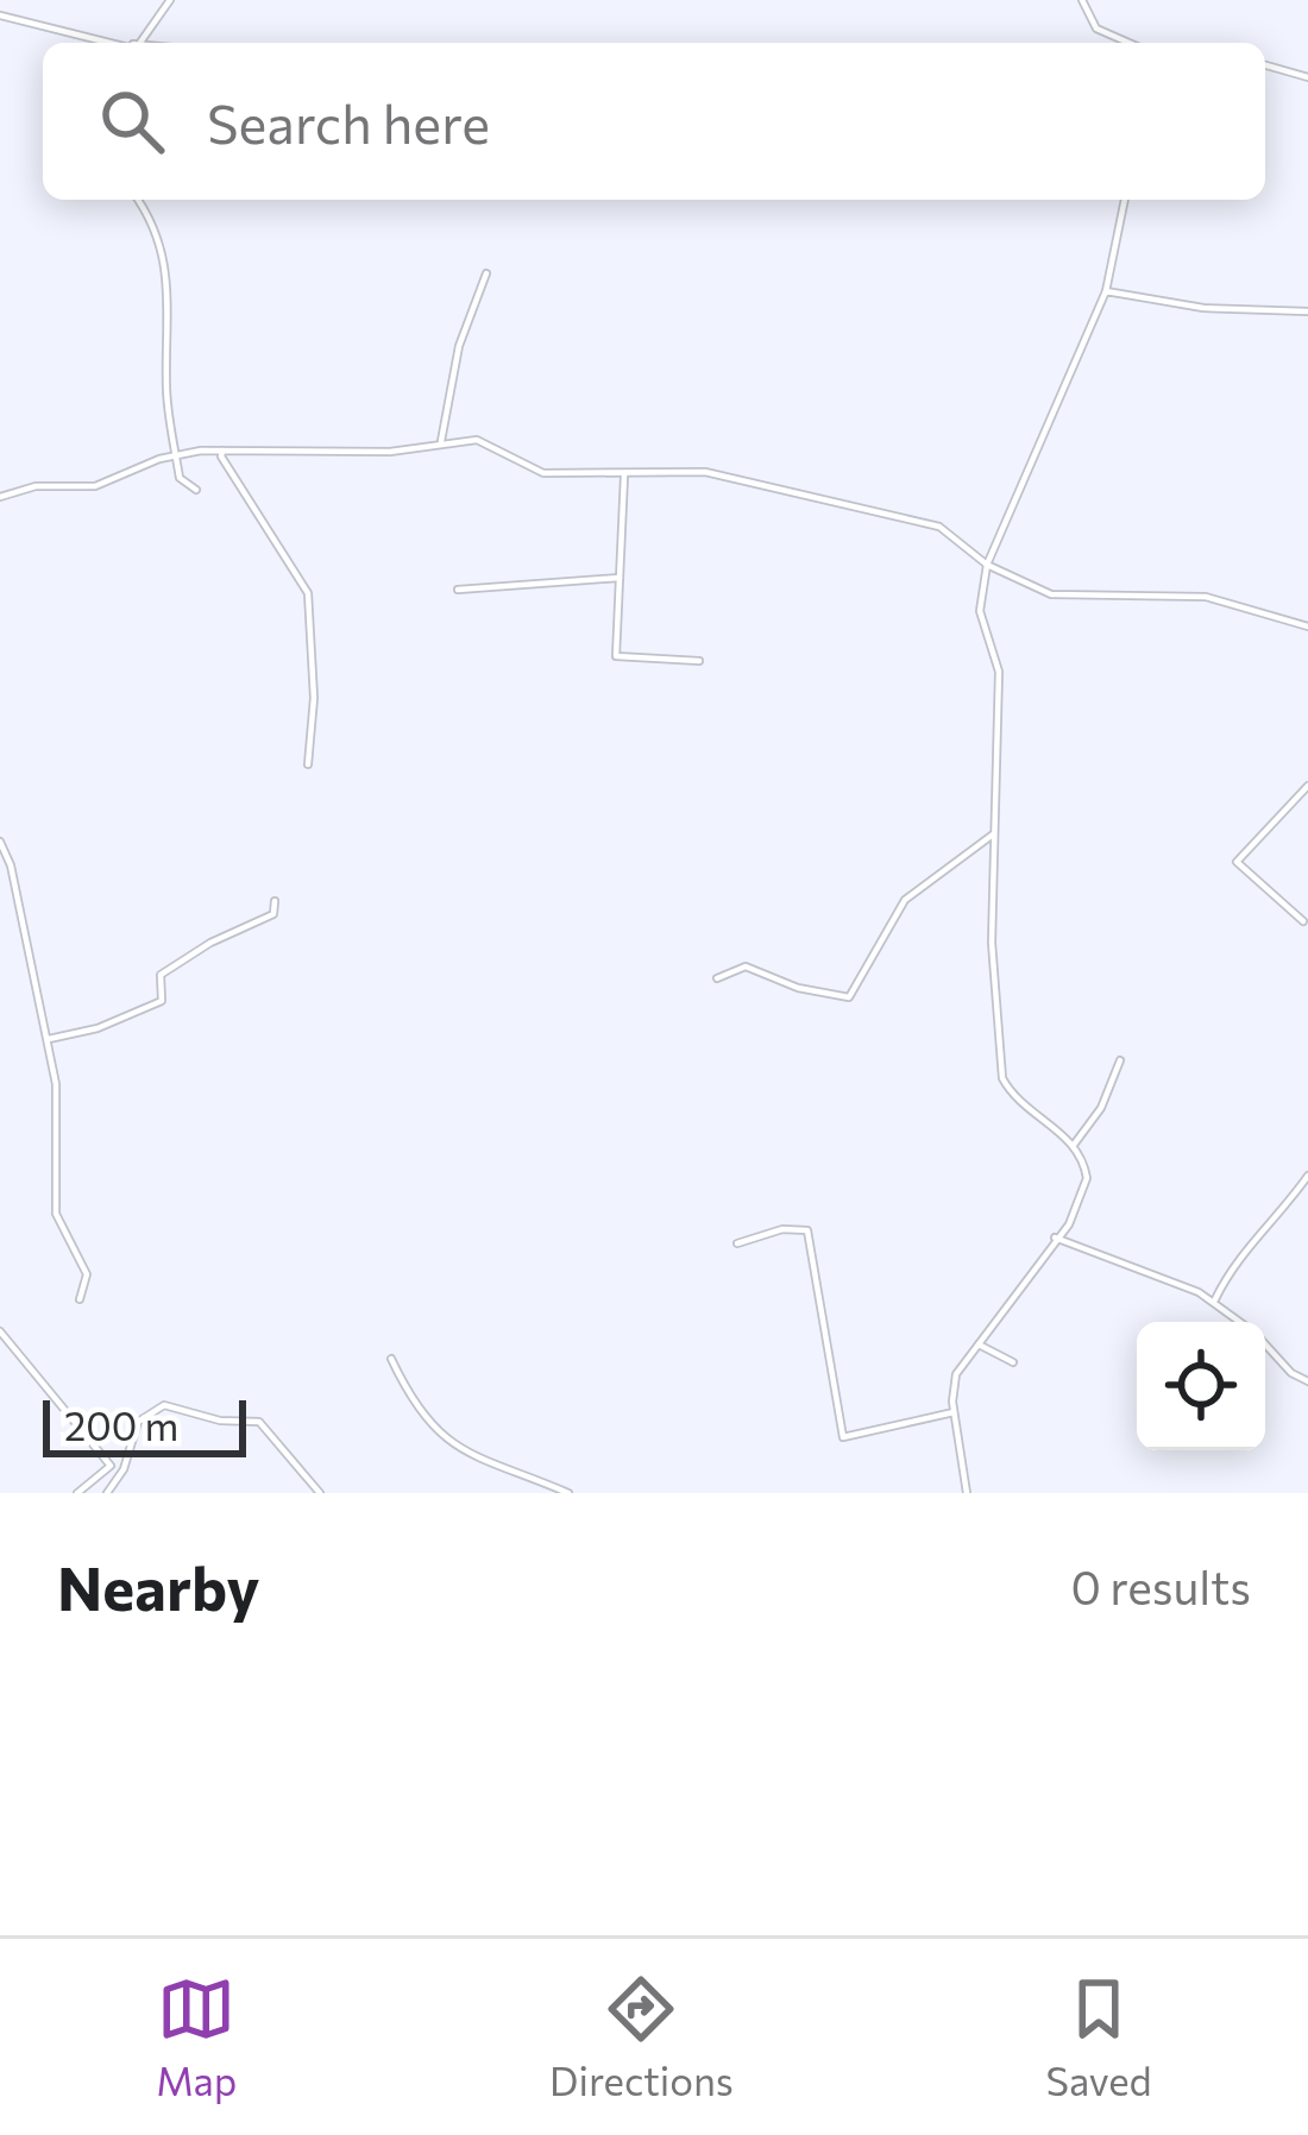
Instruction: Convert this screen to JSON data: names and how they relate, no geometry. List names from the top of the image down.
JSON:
{
  "scale_bar": "200 m",
  "page": {
    "search": "Search here",
    "scale": "200 m",
    "heading": ["Nearby", "0 results"],
    "nav": ["Map", "Directions", "Saved"]
  }
}
